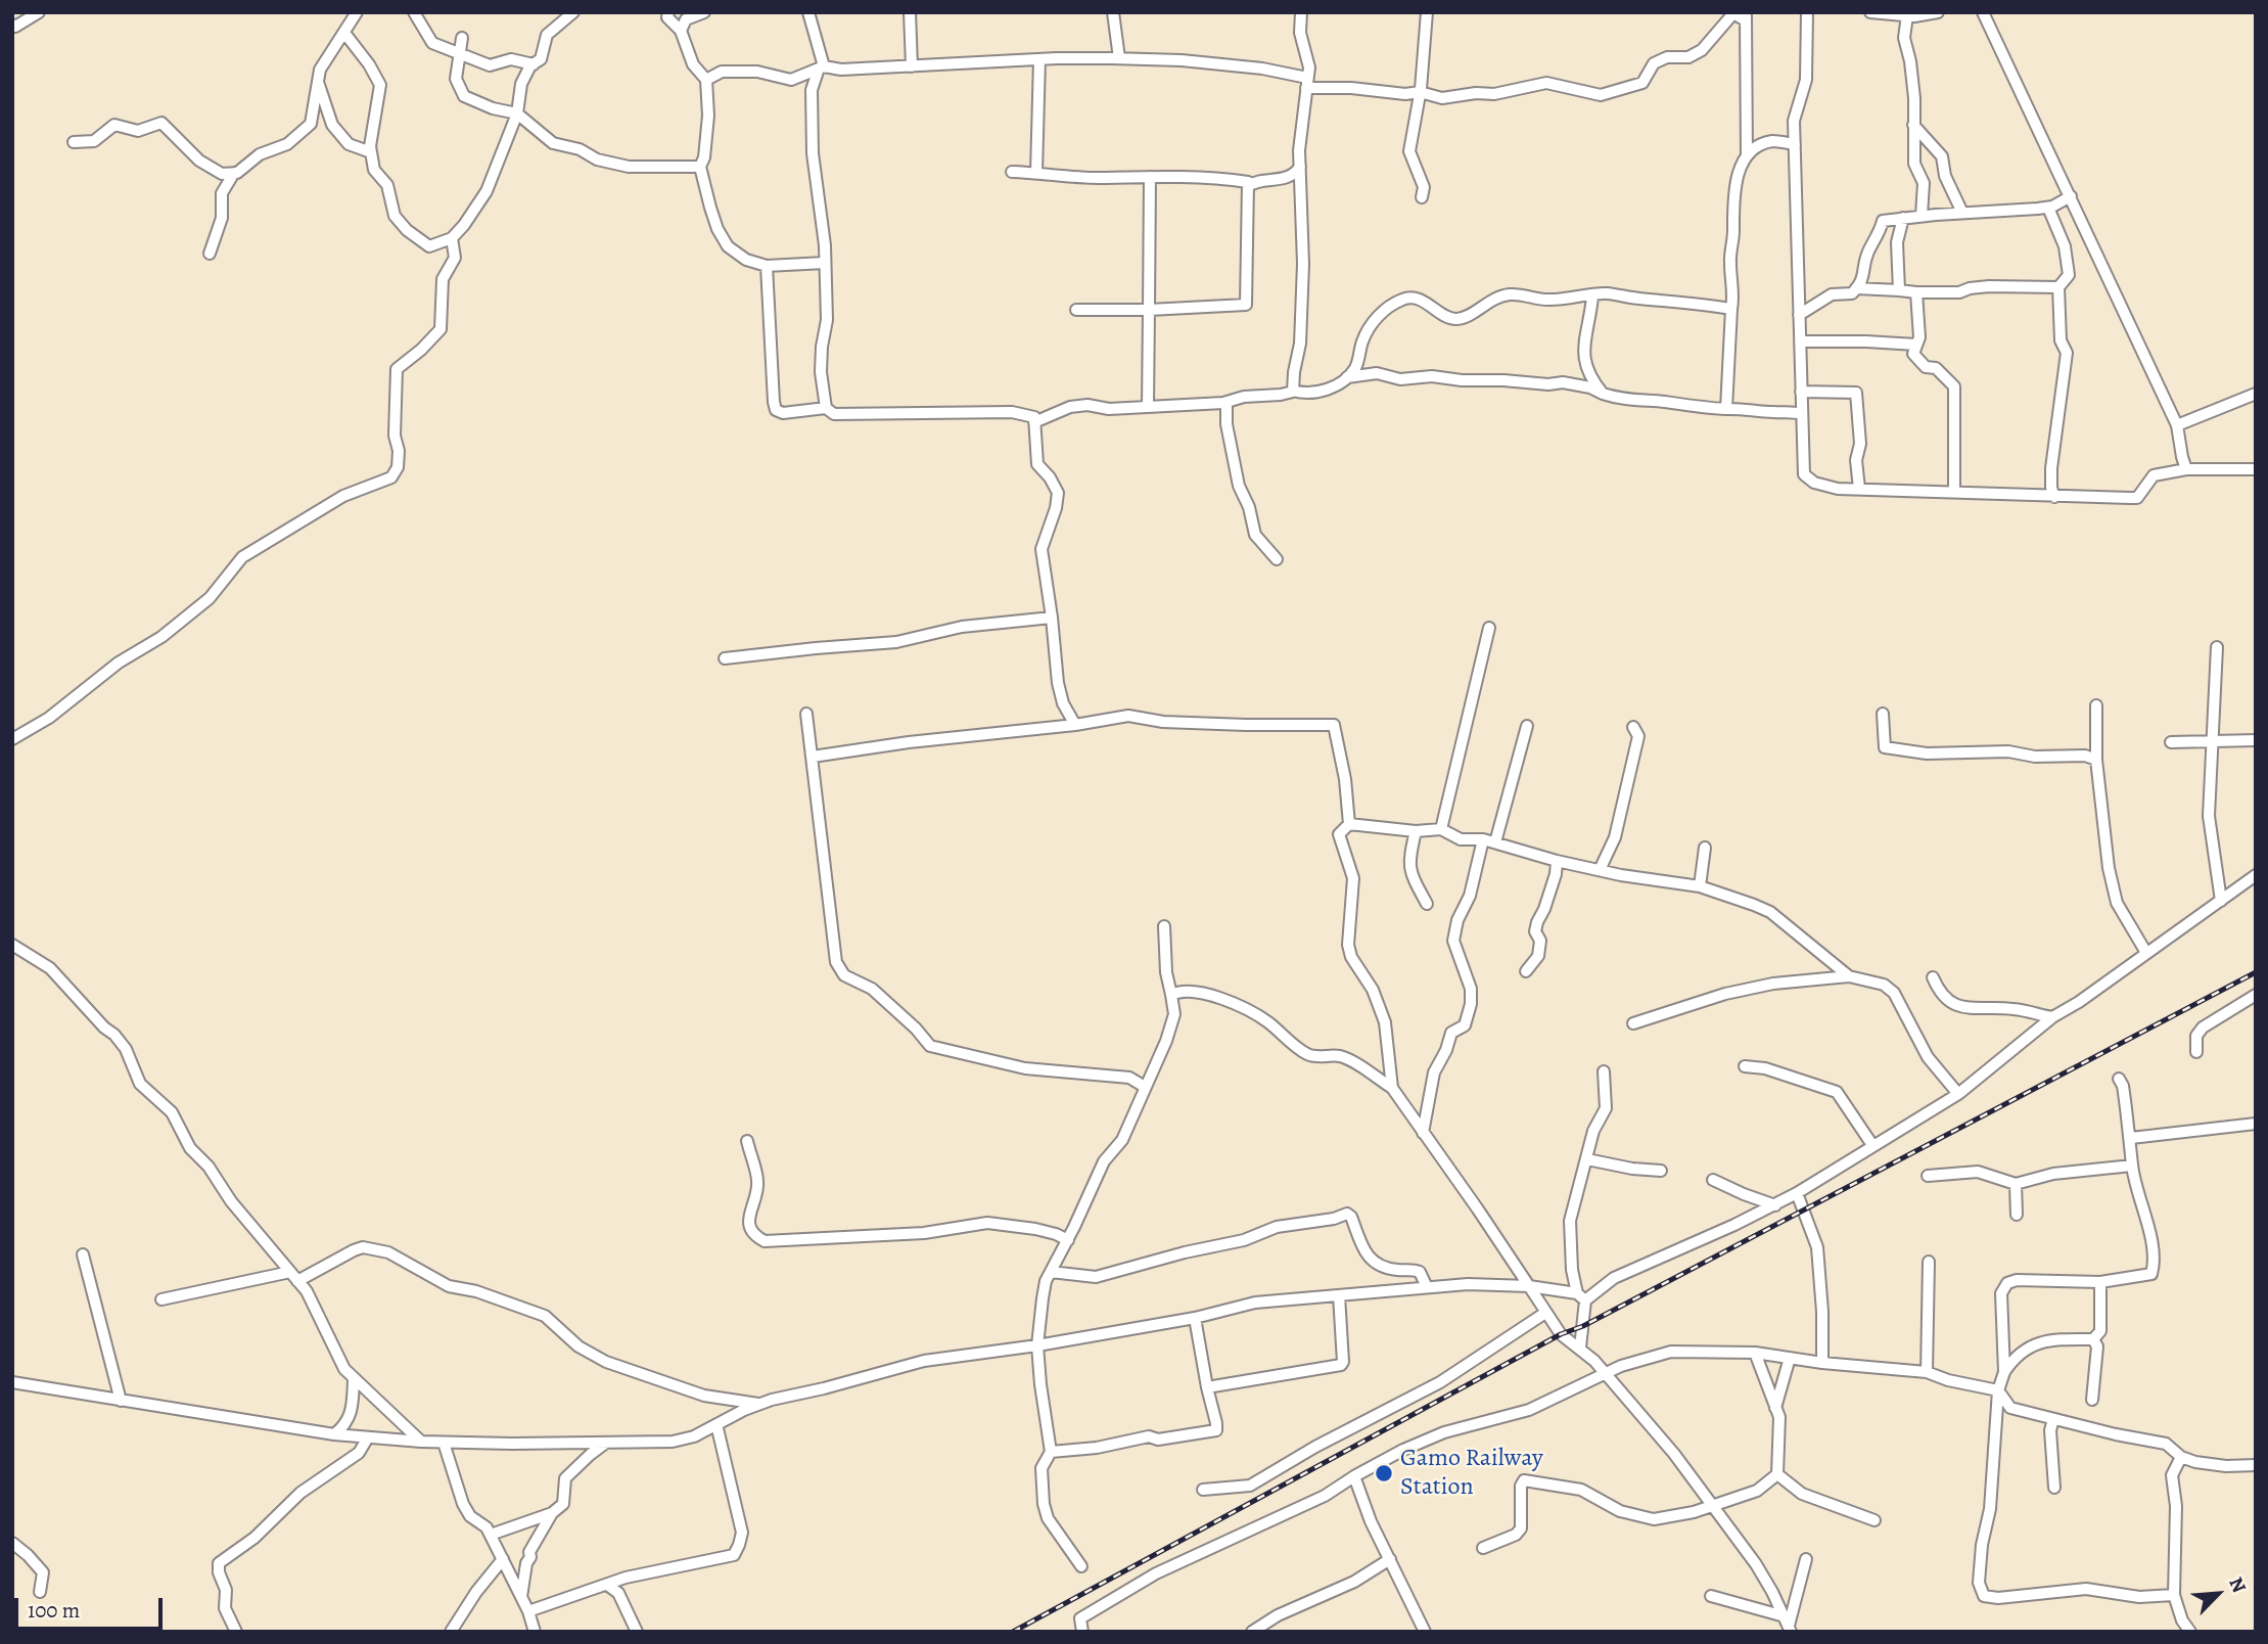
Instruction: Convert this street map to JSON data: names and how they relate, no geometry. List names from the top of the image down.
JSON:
{
  "places": ["Gamo Railway Station"],
  "scale_bar": "100 m",
  "north": "top right"
}
